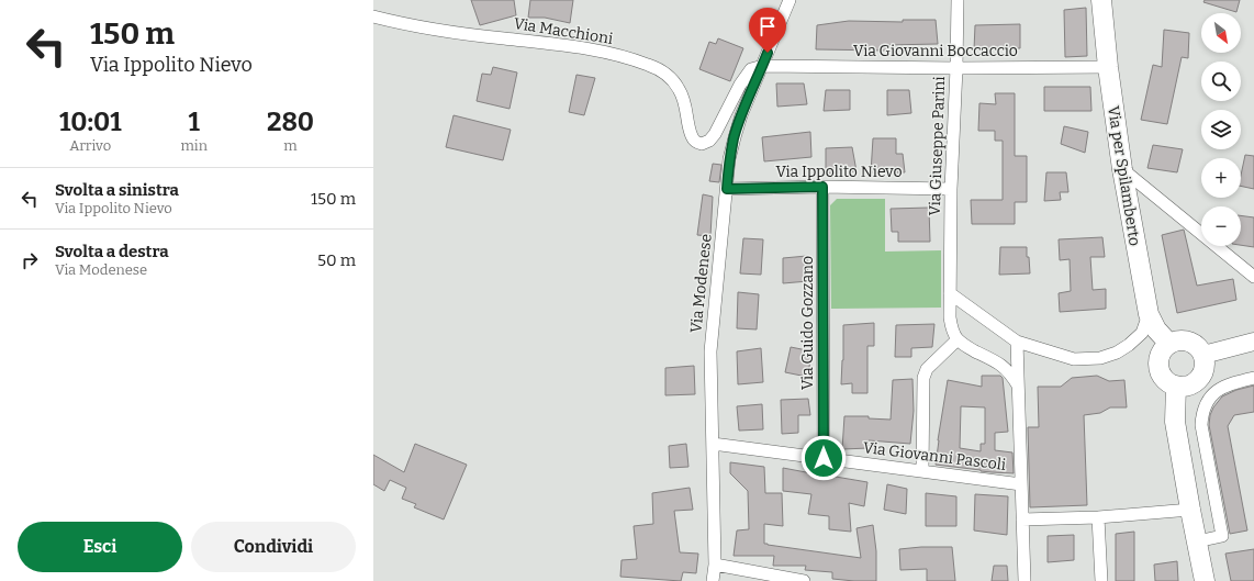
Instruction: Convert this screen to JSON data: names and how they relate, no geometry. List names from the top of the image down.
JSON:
{
  "streets": {
    "main road": ["Via per Spilamberto"],
    "street": [
      "Via Macchioni",
      "Via Giovanni Boccaccio",
      "Via Giuseppe Parini",
      "Via Ippolito Nievo",
      "Via Modenese",
      "Via Guido Gozzano",
      "Via Giovanni Pascoli"
    ]
  },
  "crossings": [
    ["Via Macchioni", "Via Giovanni Boccaccio"],
    ["Via Macchioni", "Via Modenese"],
    ["Via Giovanni Boccaccio", "Via Giuseppe Parini"],
    ["Via Giovanni Boccaccio", "Via per Spilamberto"],
    ["Via Giovanni Boccaccio", "Via Modenese"],
    ["Via Giuseppe Parini", "Via Ippolito Nievo"],
    ["Via Ippolito Nievo", "Via Modenese"],
    ["Via Ippolito Nievo", "Via Guido Gozzano"],
    ["Via Modenese", "Via Giovanni Pascoli"],
    ["Via Guido Gozzano", "Via Giovanni Pascoli"]
  ],
  "north": "bottom right",
  "page": {
    "turn": ["150 m", "Via Ippolito Nievo"],
    "map_buttons": ["+", "−"],
    "eta": [
      "10:01",
      "Arrivo",
      "1",
      "min",
      "280",
      "m"
    ],
    "list": [
      {
        "name": "Svolta a sinistra",
        "note": "Via Ippolito Nievo",
        "value": "150 m"
      },
      {
        "name": "Svolta a destra",
        "note": "Via Modenese",
        "value": "50 m"
      }
    ],
    "buttons": ["Esci", "Condividi"]
  }
}
